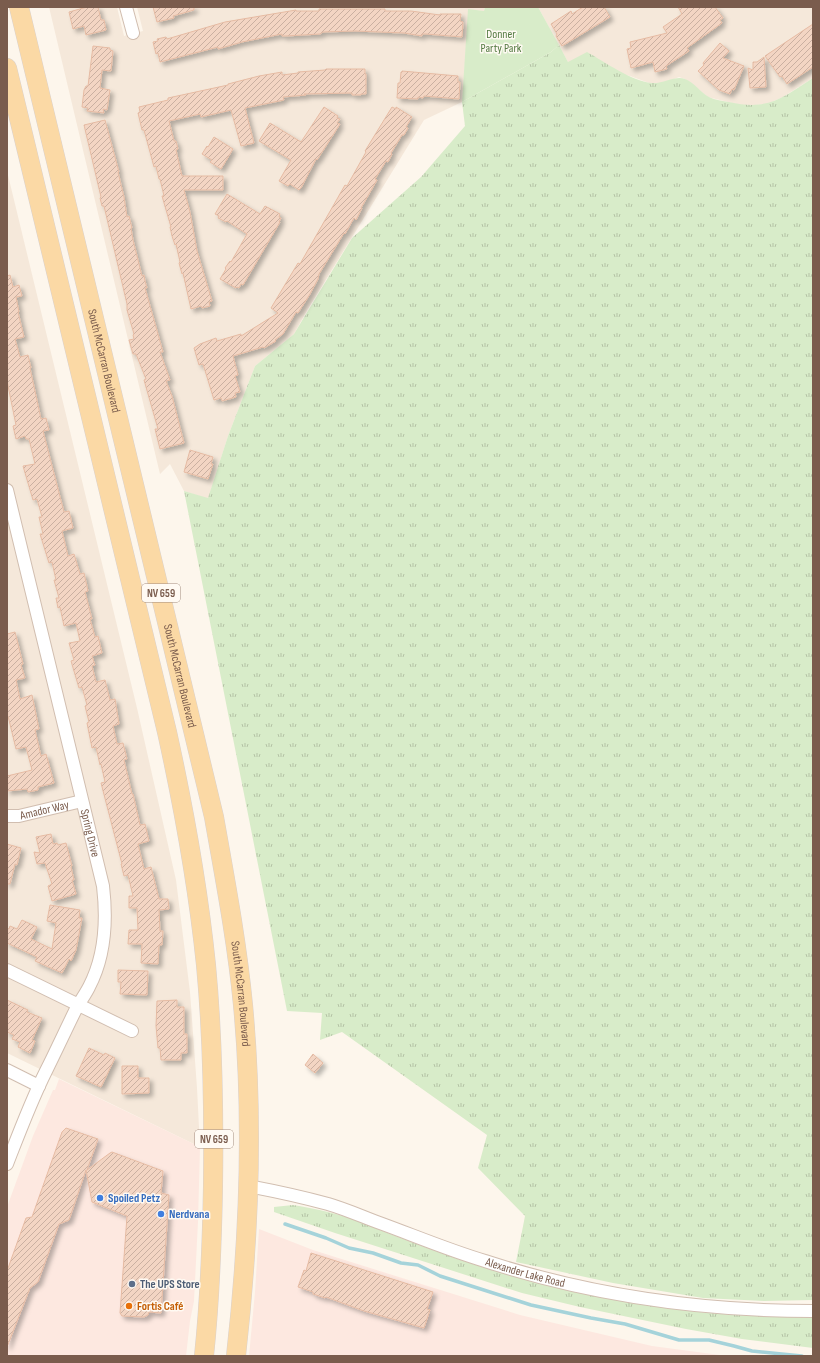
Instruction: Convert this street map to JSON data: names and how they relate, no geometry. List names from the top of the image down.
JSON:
{
  "streets": {
    "main road": ["South McCarran Boulevard", "NV 659"],
    "street": ["Amador Way", "Spring Drive", "Alexander Lake Road"]
  },
  "crossings": [
    ["South McCarran Boulevard", "Alexander Lake Road"],
    ["Amador Way", "Spring Drive"]
  ],
  "parks": ["Donner Party Park"],
  "places": [
    "Spoiled Petz",
    "Nerdvana",
    "The UPS Store",
    "Fortis Café"
  ]
}
